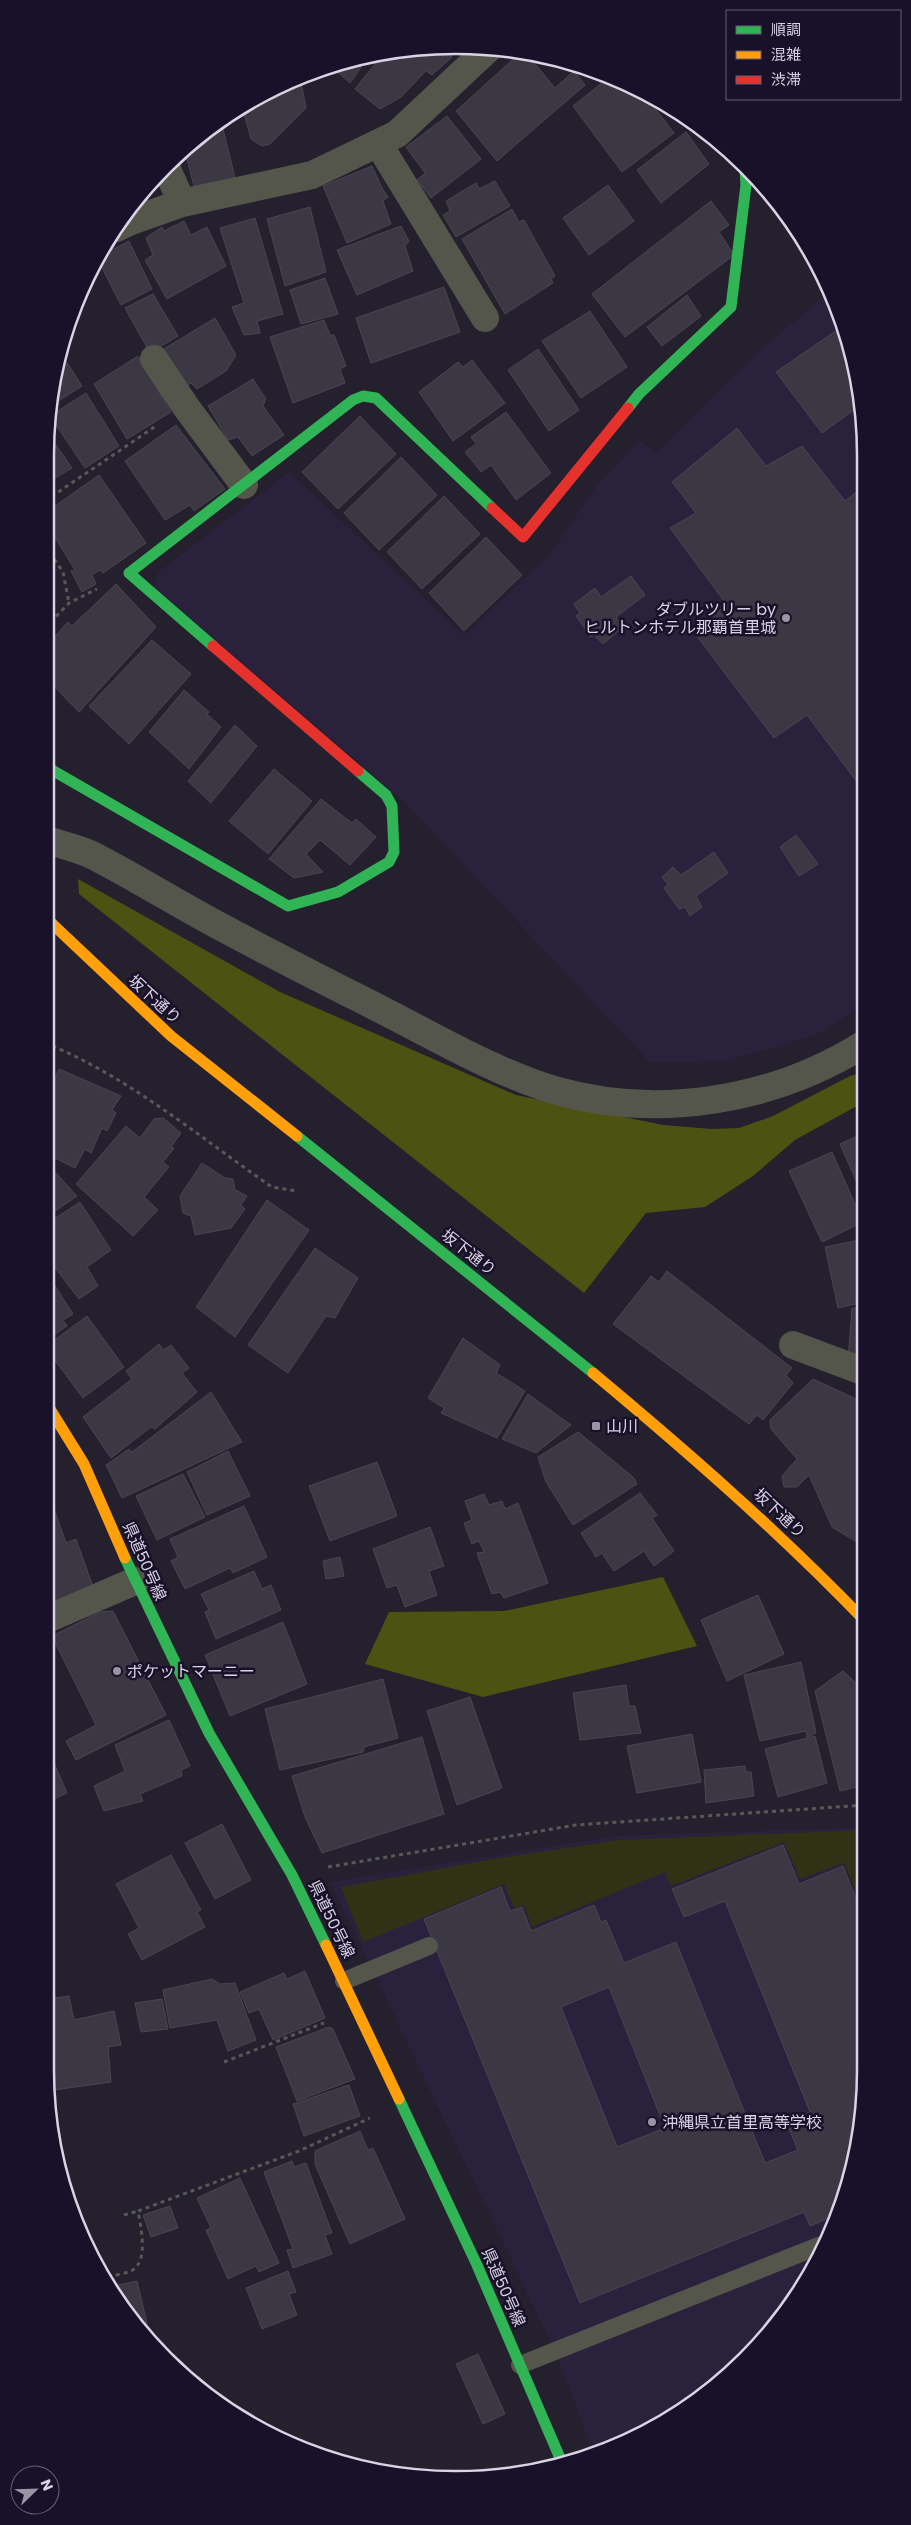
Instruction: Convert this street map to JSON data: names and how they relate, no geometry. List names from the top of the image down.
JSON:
{
  "streets": {
    "main road": ["坂下通り", "県道50号線"]
  },
  "places": {
    "other": ["ダブルツリー by ヒルトンホテル那覇首里城", "ポケットマーニー", "沖縄県立首里高等学校"],
    "transit": ["山川"]
  },
  "legend": ["順調", "混雑", "渋滞"],
  "north": "top right"
}
